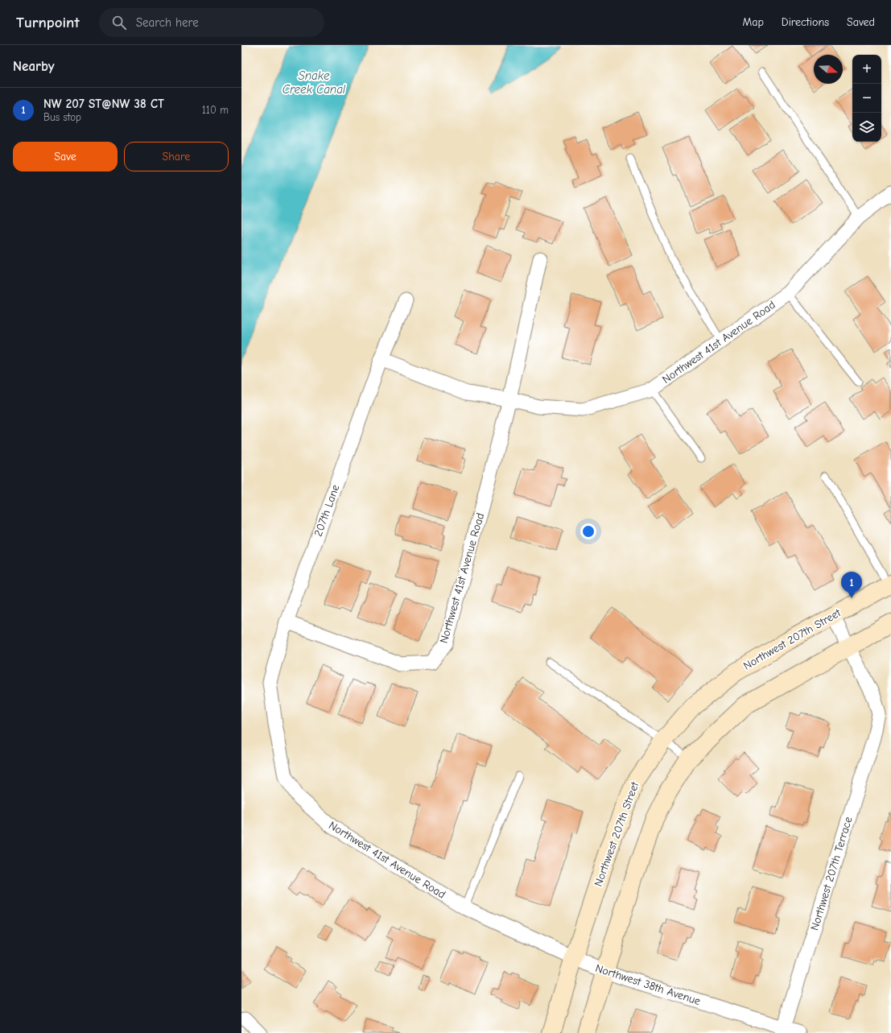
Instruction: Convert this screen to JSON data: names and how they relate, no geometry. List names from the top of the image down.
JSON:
{
  "streets": {
    "street": [
      "Northwest 41st Avenue Road",
      "207th Lane",
      "Northwest 207th Street",
      "Northwest 207th Terrace",
      "Northwest 38th Avenue"
    ]
  },
  "crossings": [
    ["Northwest 41st Avenue Road", "207th Lane"],
    ["Northwest 41st Avenue Road", "Northwest 38th Avenue"],
    ["Northwest 207th Street", "Northwest 38th Avenue"],
    ["Northwest 207th Terrace", "Northwest 38th Avenue"]
  ],
  "water": ["Snake Creek Canal"],
  "north": "right",
  "page": {
    "header": "Turnpoint",
    "search": "Search here",
    "nav": ["Map", "Directions", "Saved"],
    "heading": "Nearby",
    "map_buttons": ["+", "−"],
    "list": [
      {
        "mark": "1",
        "name": "NW 207 ST@NW 38 CT",
        "note": "Bus stop",
        "value": "110 m"
      }
    ],
    "buttons": ["Save", "Share"],
    "pins": "1"
  }
}
